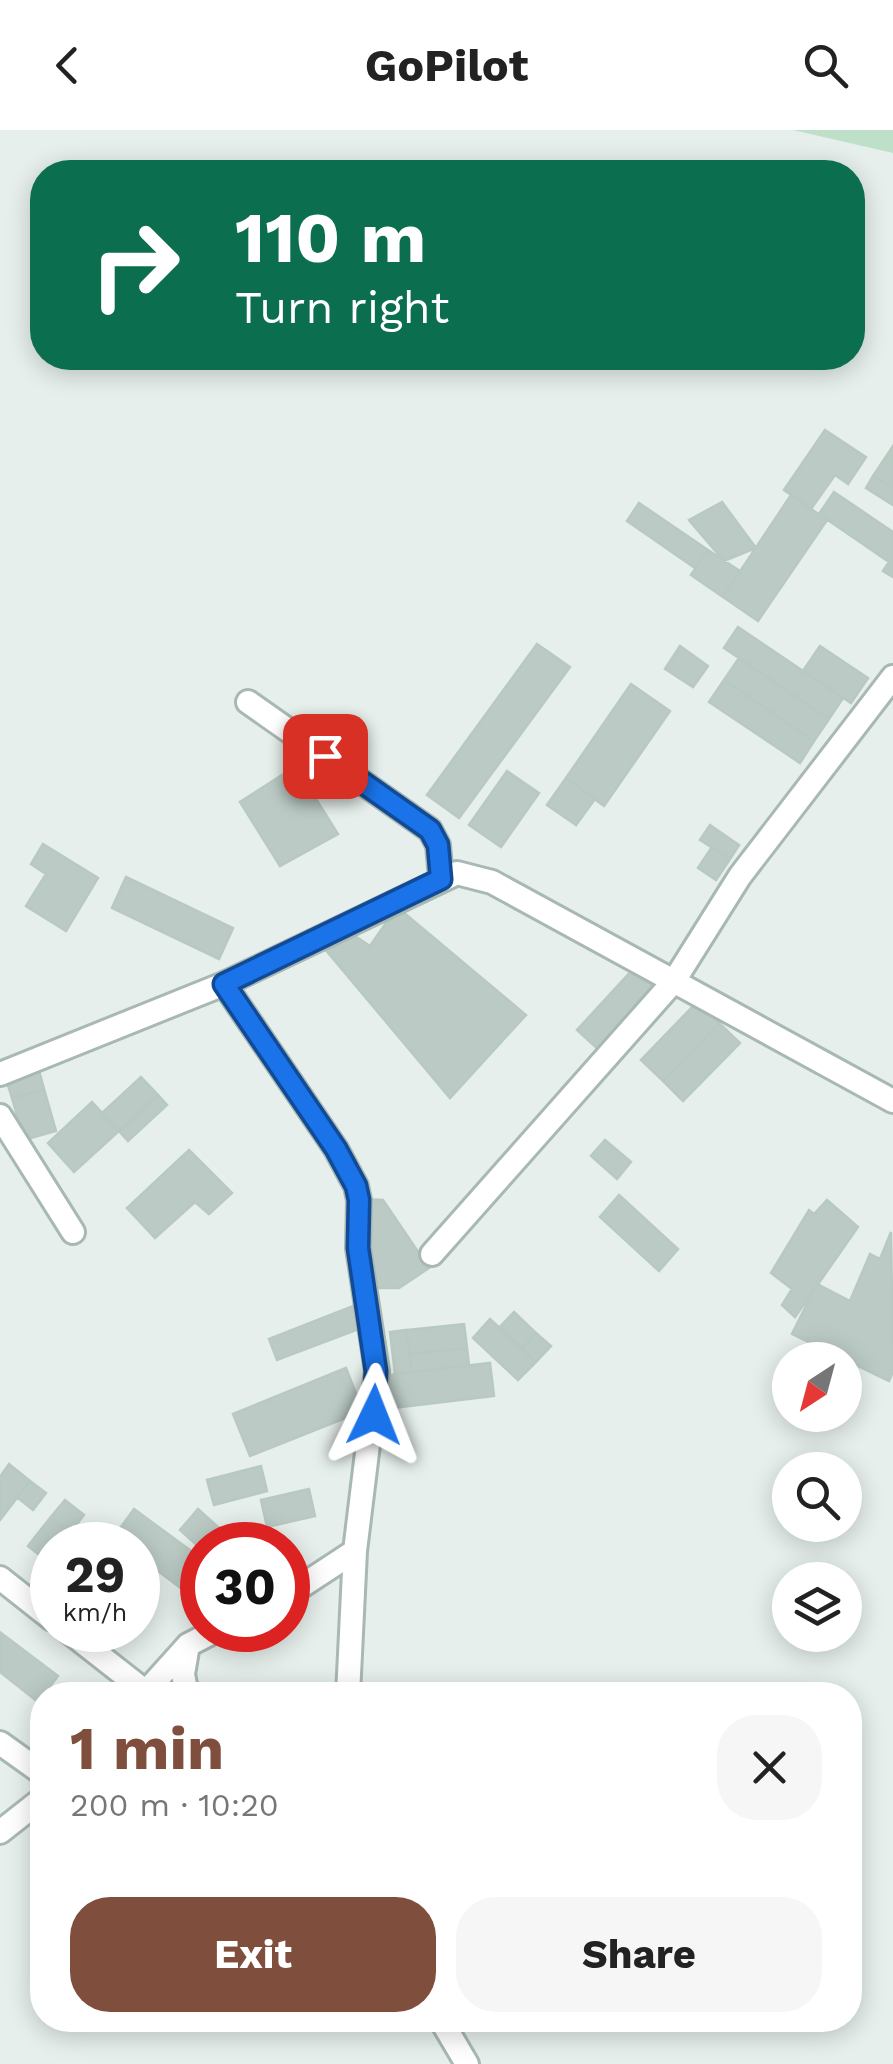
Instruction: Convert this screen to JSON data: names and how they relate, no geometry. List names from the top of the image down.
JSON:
{
  "north": "bottom left",
  "page": {
    "header": "GoPilot",
    "turn": ["110 m", "Turn right"],
    "speed": "29 km/h",
    "limit": "30",
    "heading": ["1 min", "200 m · 10:20"],
    "buttons": ["Exit", "Share"]
  }
}
